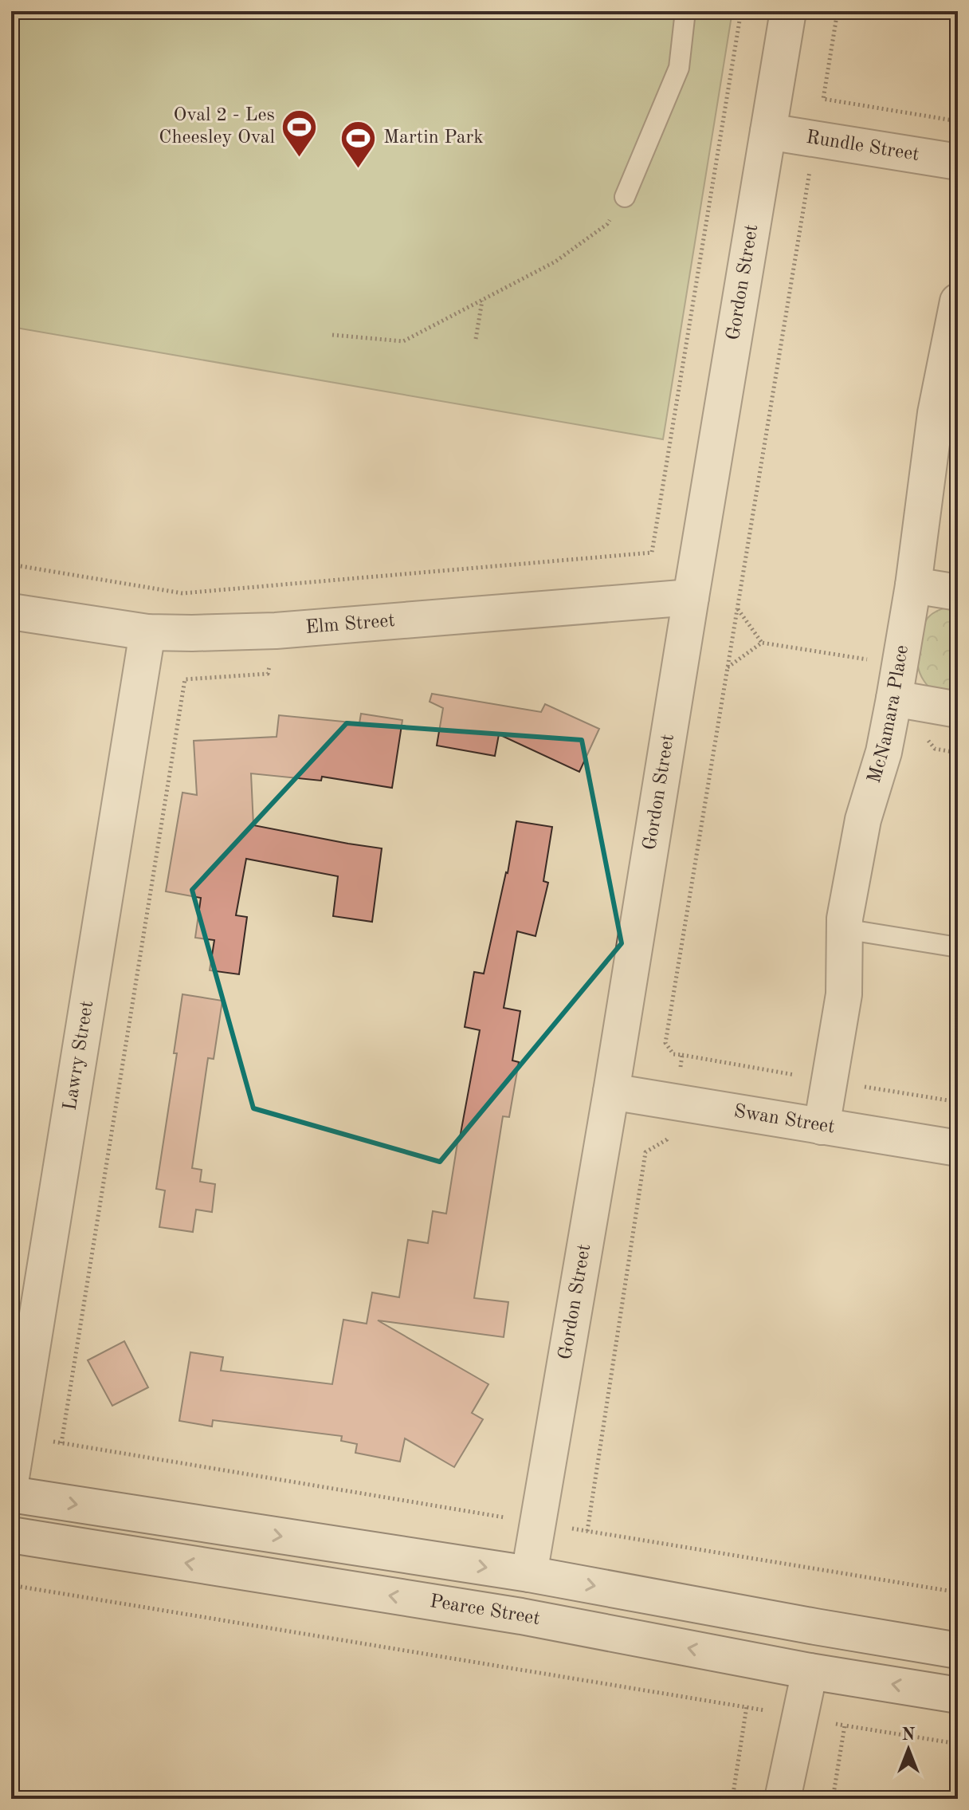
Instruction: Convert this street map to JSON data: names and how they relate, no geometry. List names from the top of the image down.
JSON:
{
  "streets": {
    "street": [
      "Rundle Street",
      "Gordon Street",
      "Elm Street",
      "McNamara Place",
      "Lawry Street",
      "Swan Street",
      "Pearce Street"
    ]
  },
  "crossings": [
    ["Rundle Street", "Gordon Street"],
    ["Gordon Street", "Elm Street"],
    ["Gordon Street", "Swan Street"],
    ["Gordon Street", "Pearce Street"],
    ["Elm Street", "Lawry Street"],
    ["McNamara Place", "Swan Street"]
  ],
  "places": {
    "sports": ["Oval 2 - Les Cheesley Oval", "Martin Park"]
  },
  "north": "top"
}
